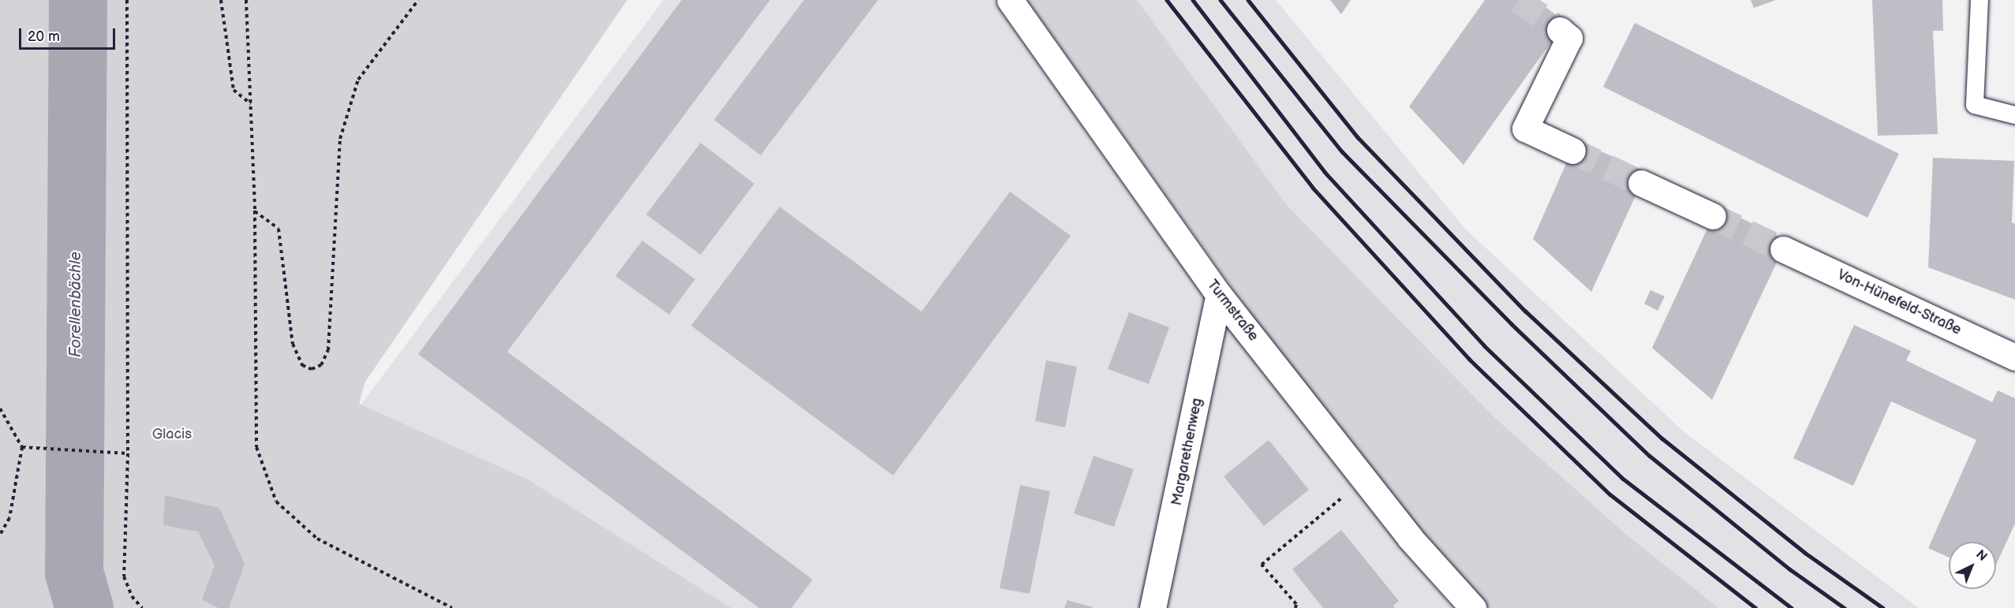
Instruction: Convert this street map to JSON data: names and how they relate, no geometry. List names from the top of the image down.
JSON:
{
  "streets": {
    "street": ["Von-Hünefeld-Straße", "Turmstraße", "Margarethenweg"]
  },
  "crossings": [
    ["Turmstraße", "Margarethenweg"]
  ],
  "water": ["Forellenbächle"],
  "parks": ["Glacis"],
  "scale_bar": "20 m",
  "north": "top right"
}
